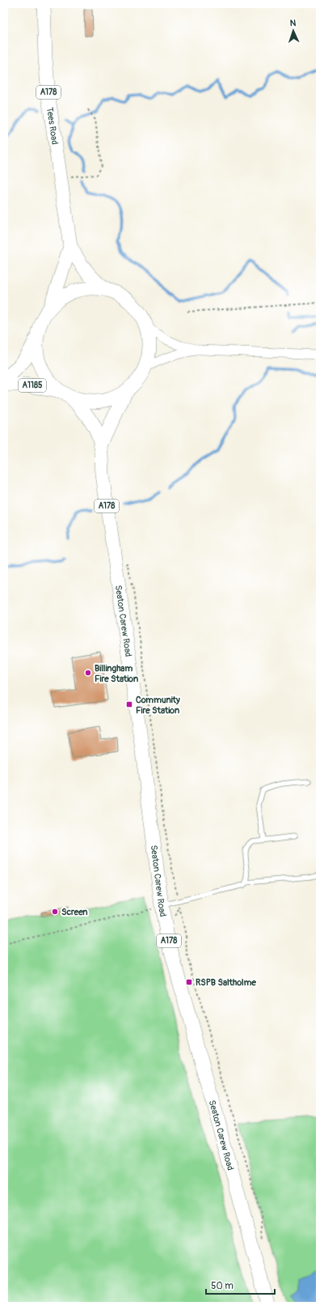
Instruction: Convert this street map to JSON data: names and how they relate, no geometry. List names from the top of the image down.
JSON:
{
  "streets": {
    "main road": [
      "A178",
      "Tees Road",
      "A1185",
      "Seaton Carew Road"
    ]
  },
  "crossings": [
    ["Tees Road", "A1185"],
    ["Tees Road", "Seaton Carew Road"],
    ["A1185", "Seaton Carew Road"]
  ],
  "places": {
    "other": ["Billingham Fire Station", "Screen"],
    "transit": ["Community Fire Station", "RSPB Saltholme"]
  },
  "scale_bar": "50 m",
  "north": "top"
}
